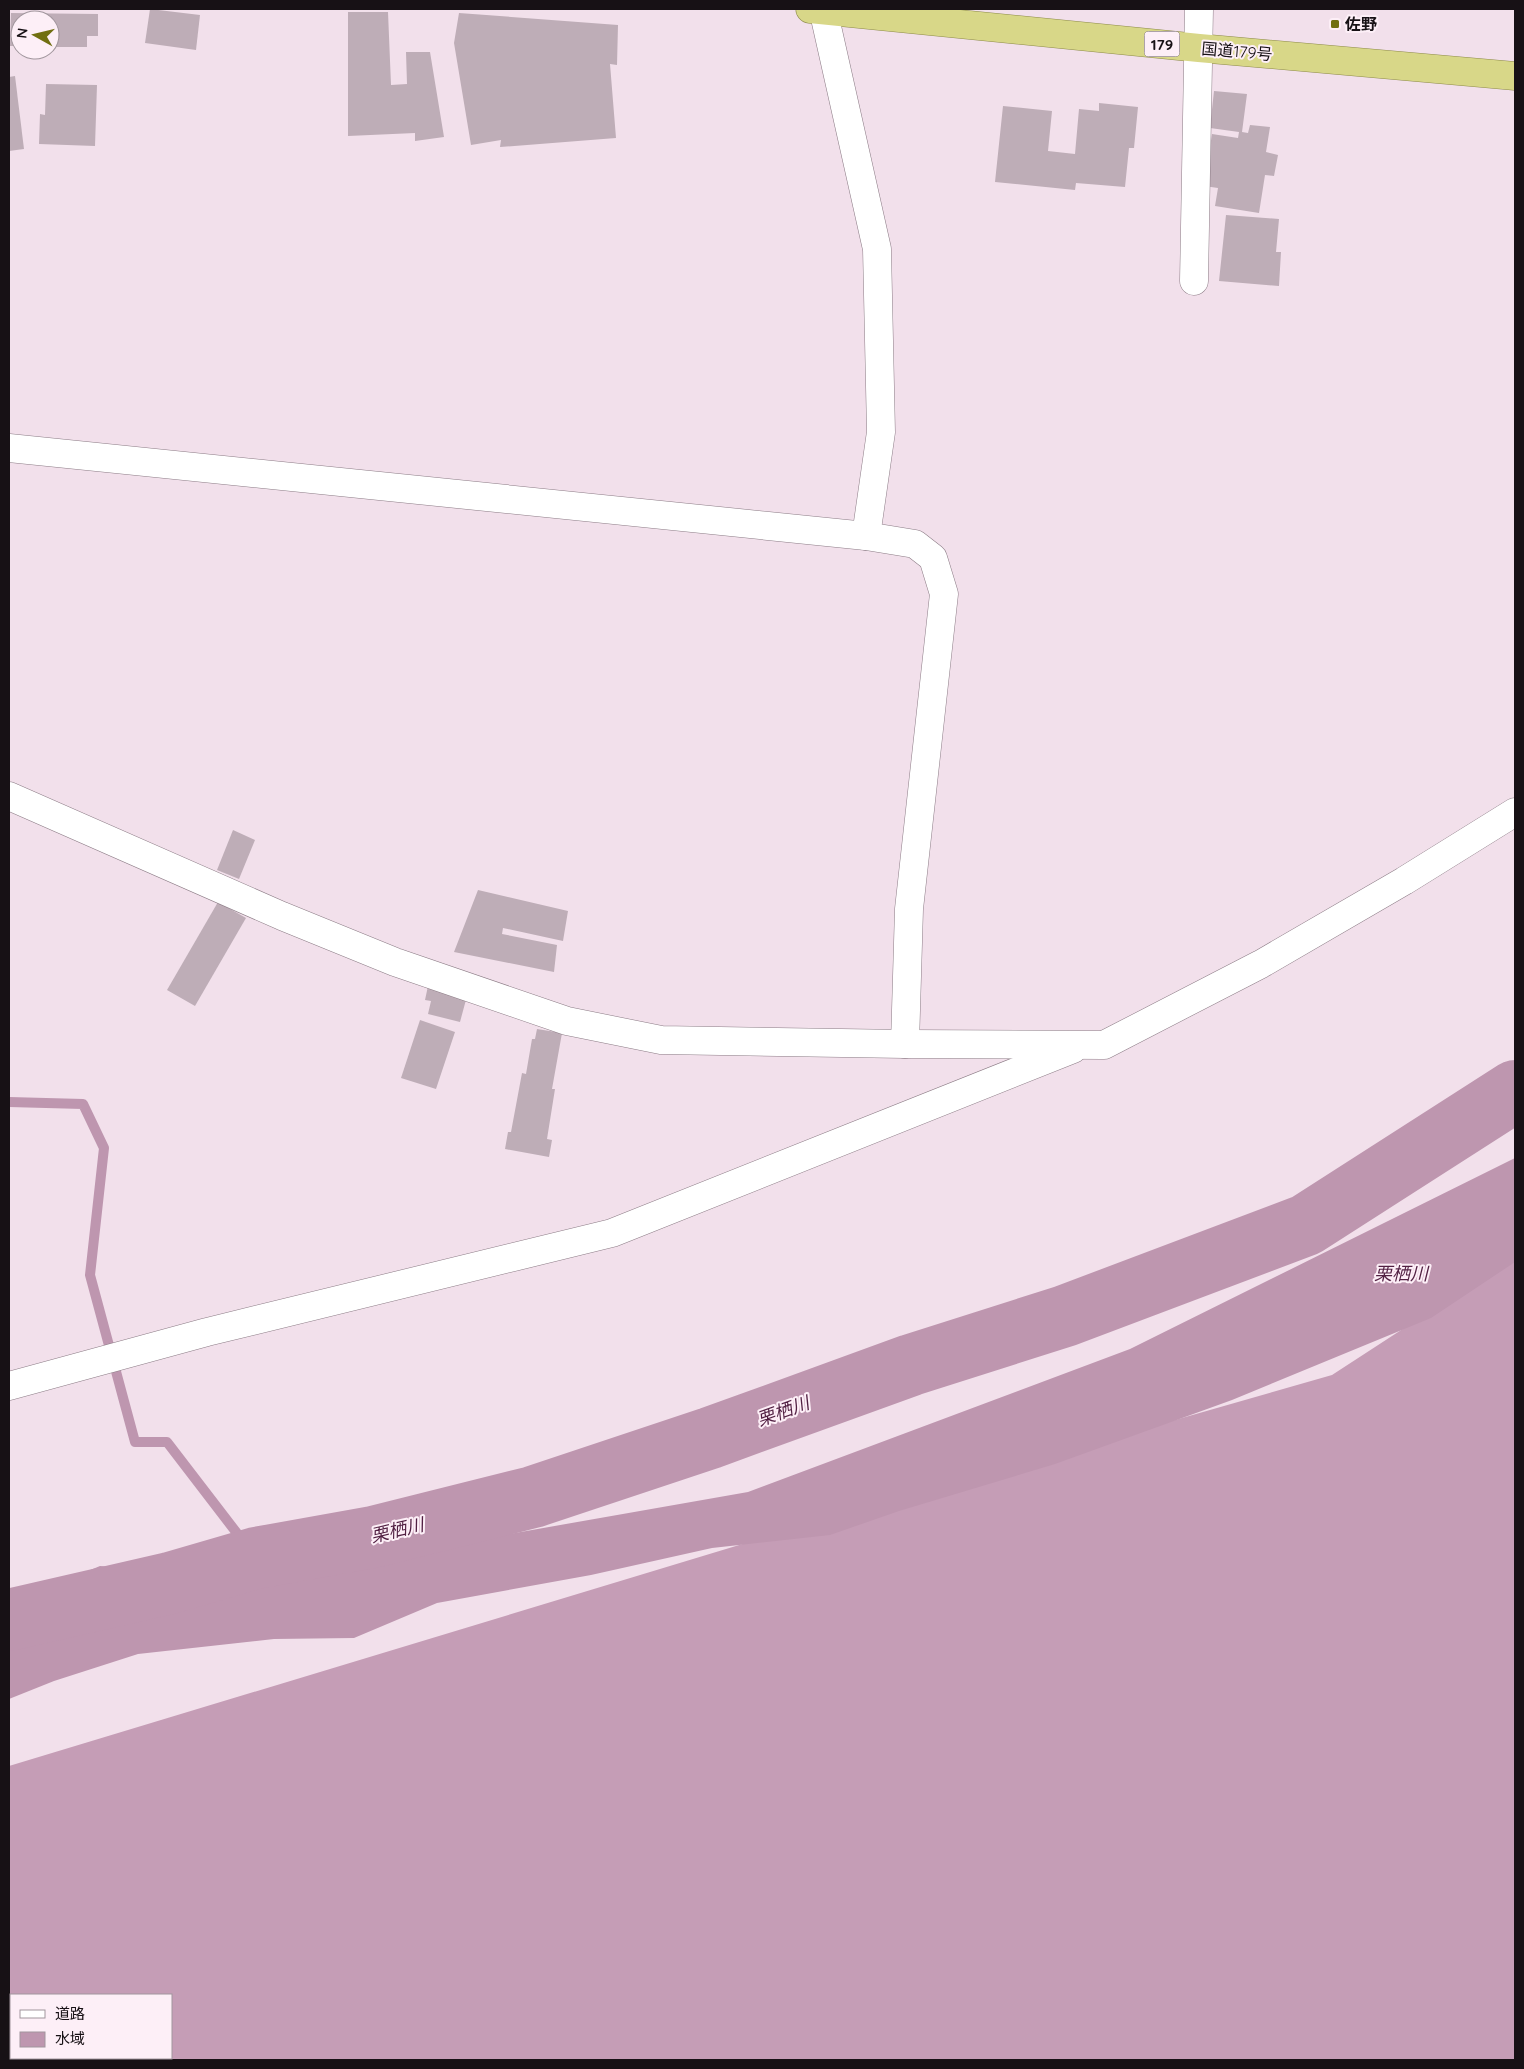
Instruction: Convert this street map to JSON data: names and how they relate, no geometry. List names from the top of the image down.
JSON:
{
  "streets": {
    "highway": ["179", "国道179号"]
  },
  "water": ["栗栖川"],
  "places": {
    "transit": ["佐野"]
  },
  "legend": ["道路", "水域"],
  "north": "left"
}
